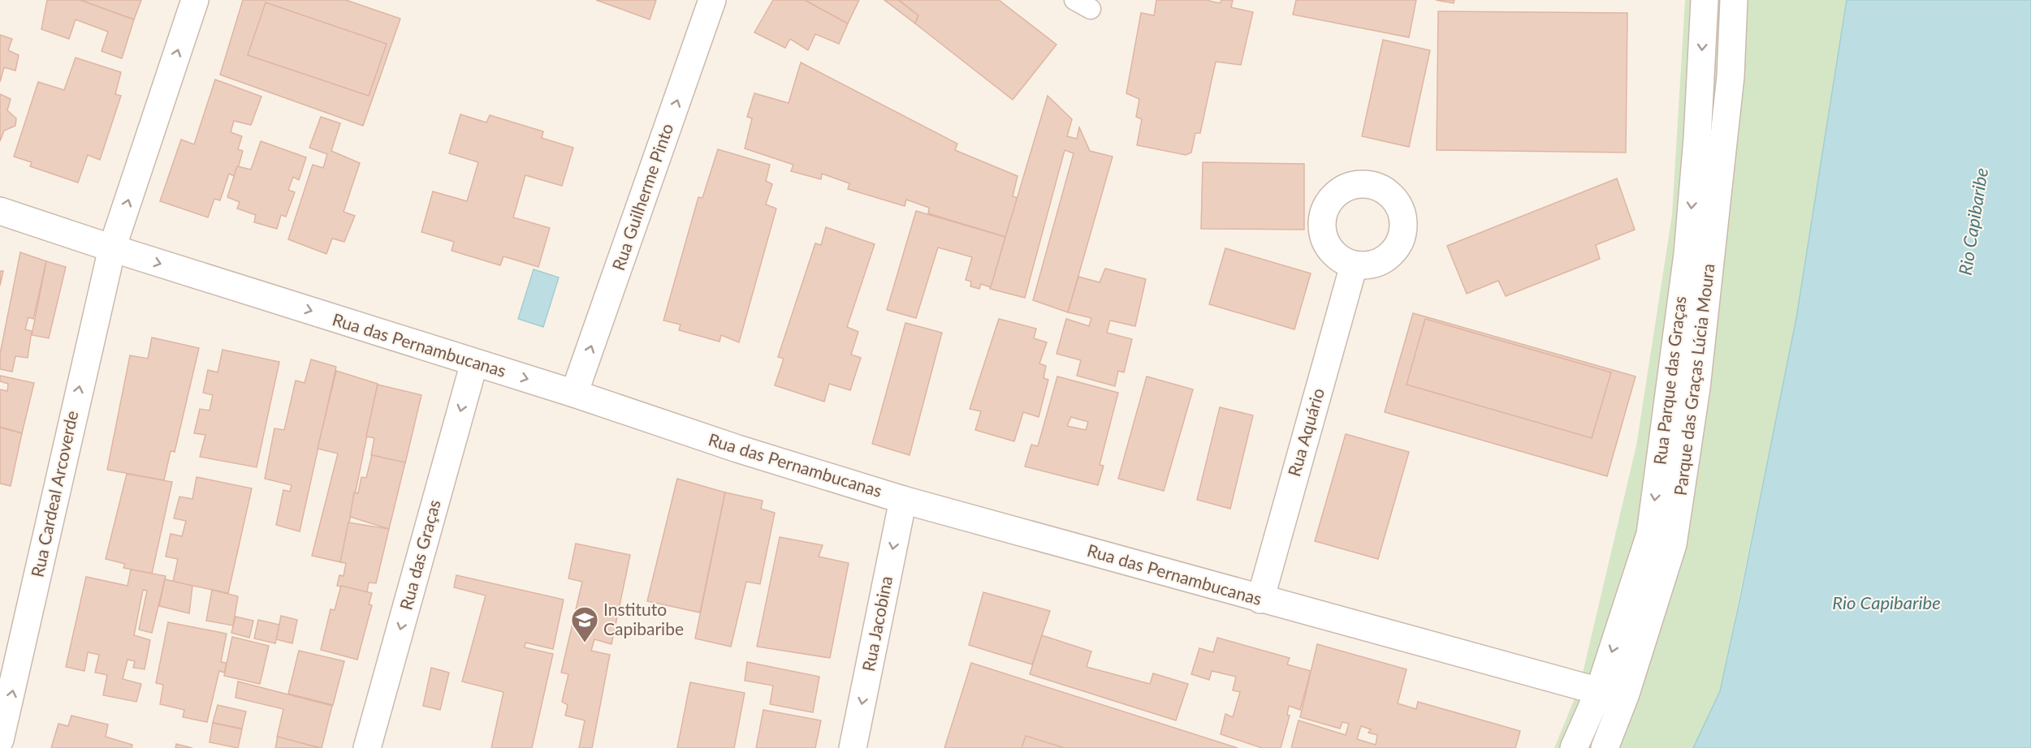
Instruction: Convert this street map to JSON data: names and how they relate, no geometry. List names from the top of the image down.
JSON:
{
  "streets": {
    "street": [
      "Rua Guilherme Pinto",
      "Rua das Pernambucanas",
      "Parque das Graças Lúcia Moura",
      "Rua Parque das Graças",
      "Rua Aquário",
      "Rua Cardeal Arcoverde",
      "Rua das Graças",
      "Rua Jacobina"
    ]
  },
  "crossings": [
    ["Rua Guilherme Pinto", "Rua das Pernambucanas"],
    ["Rua das Pernambucanas", "Rua Parque das Graças"],
    ["Rua das Pernambucanas", "Rua Aquário"],
    ["Rua das Pernambucanas", "Rua Cardeal Arcoverde"],
    ["Rua das Pernambucanas", "Rua das Graças"],
    ["Rua das Pernambucanas", "Rua Jacobina"]
  ],
  "one_way": [
    "Rua Guilherme Pinto",
    "Rua Parque das Graças",
    "Rua Cardeal Arcoverde",
    "Rua das Graças",
    "Rua Jacobina"
  ],
  "water": ["Rio Capibaribe"],
  "places": {
    "school or university": ["Instituto Capibaribe"]
  }
}
